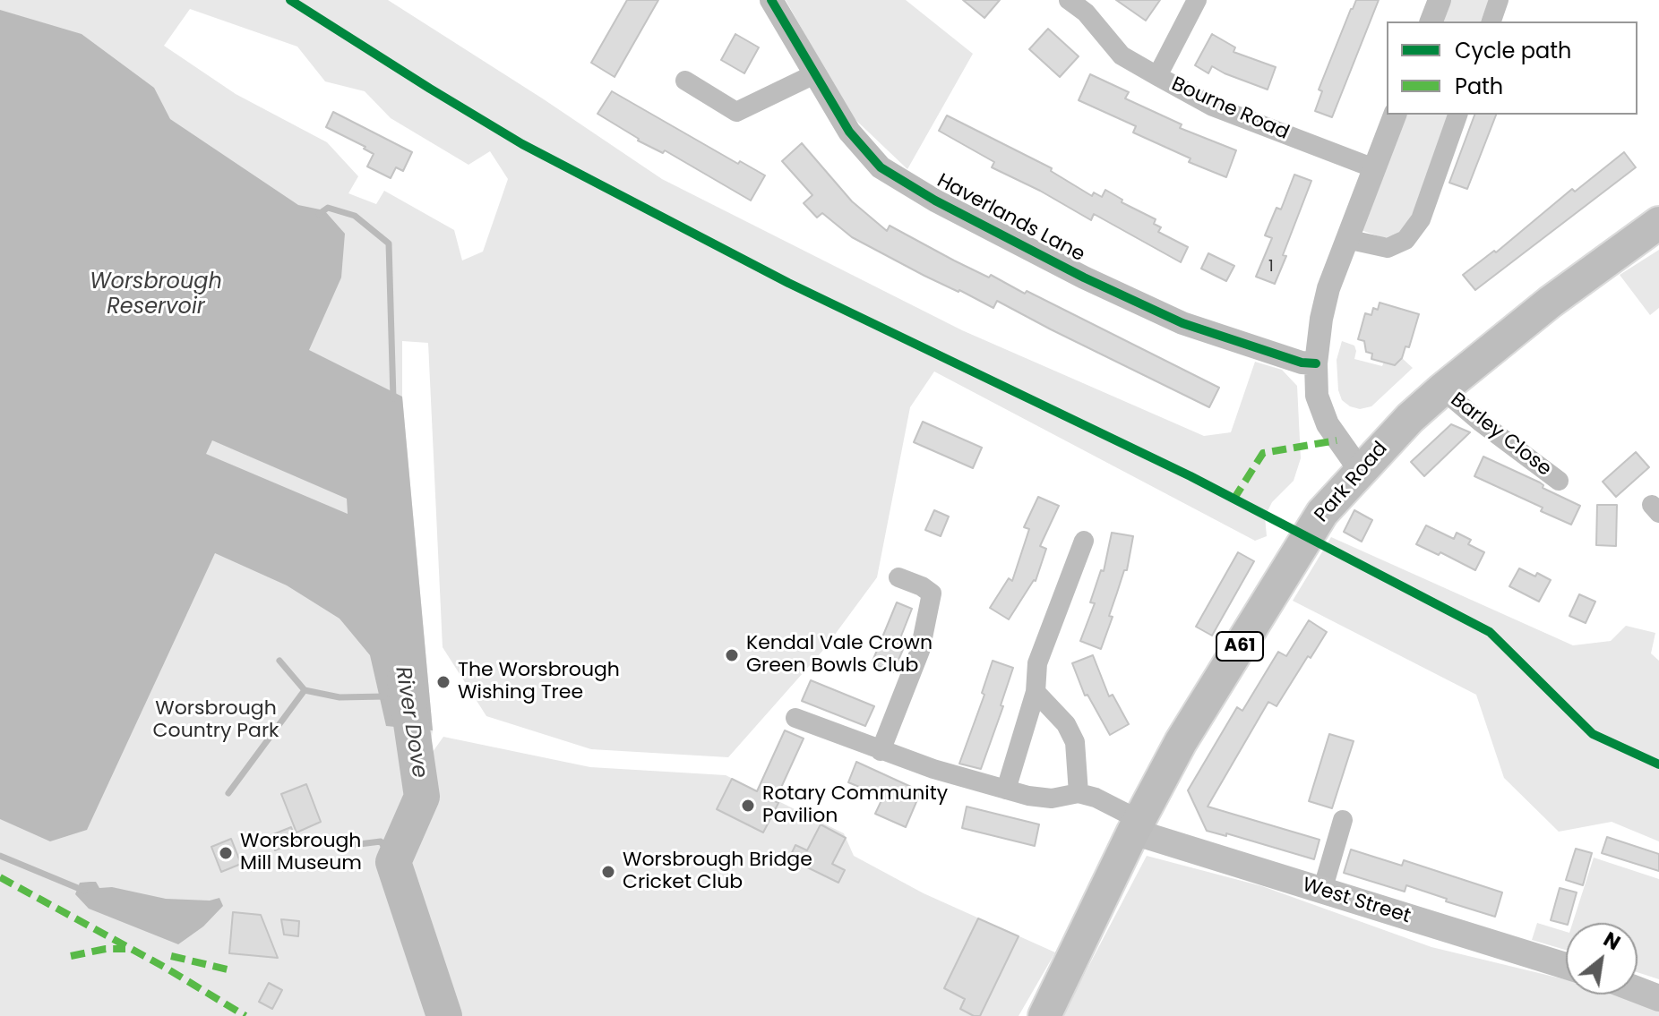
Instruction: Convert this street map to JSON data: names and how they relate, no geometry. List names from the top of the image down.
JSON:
{
  "streets": {
    "highway": ["Park Road", "A61"],
    "main road": ["West Street"],
    "street": ["Bourne Road", "Haverlands Lane", "Barley Close"]
  },
  "crossings": [
    ["Barley Close", "Park Road"],
    ["Park Road", "West Street"]
  ],
  "water": ["Worsbrough Reservoir", "River Dove"],
  "parks": ["Worsbrough Country Park"],
  "places": [
    "Kendal Vale Crown Green Bowls Club",
    "The Worsbrough Wishing Tree",
    "Rotary Community Pavilion",
    "Worsbrough Mill Museum",
    "Worsbrough Bridge Cricket Club"
  ],
  "house_numbers": ["1"],
  "legend": ["Cycle path", "Path"],
  "north": "top right"
}
